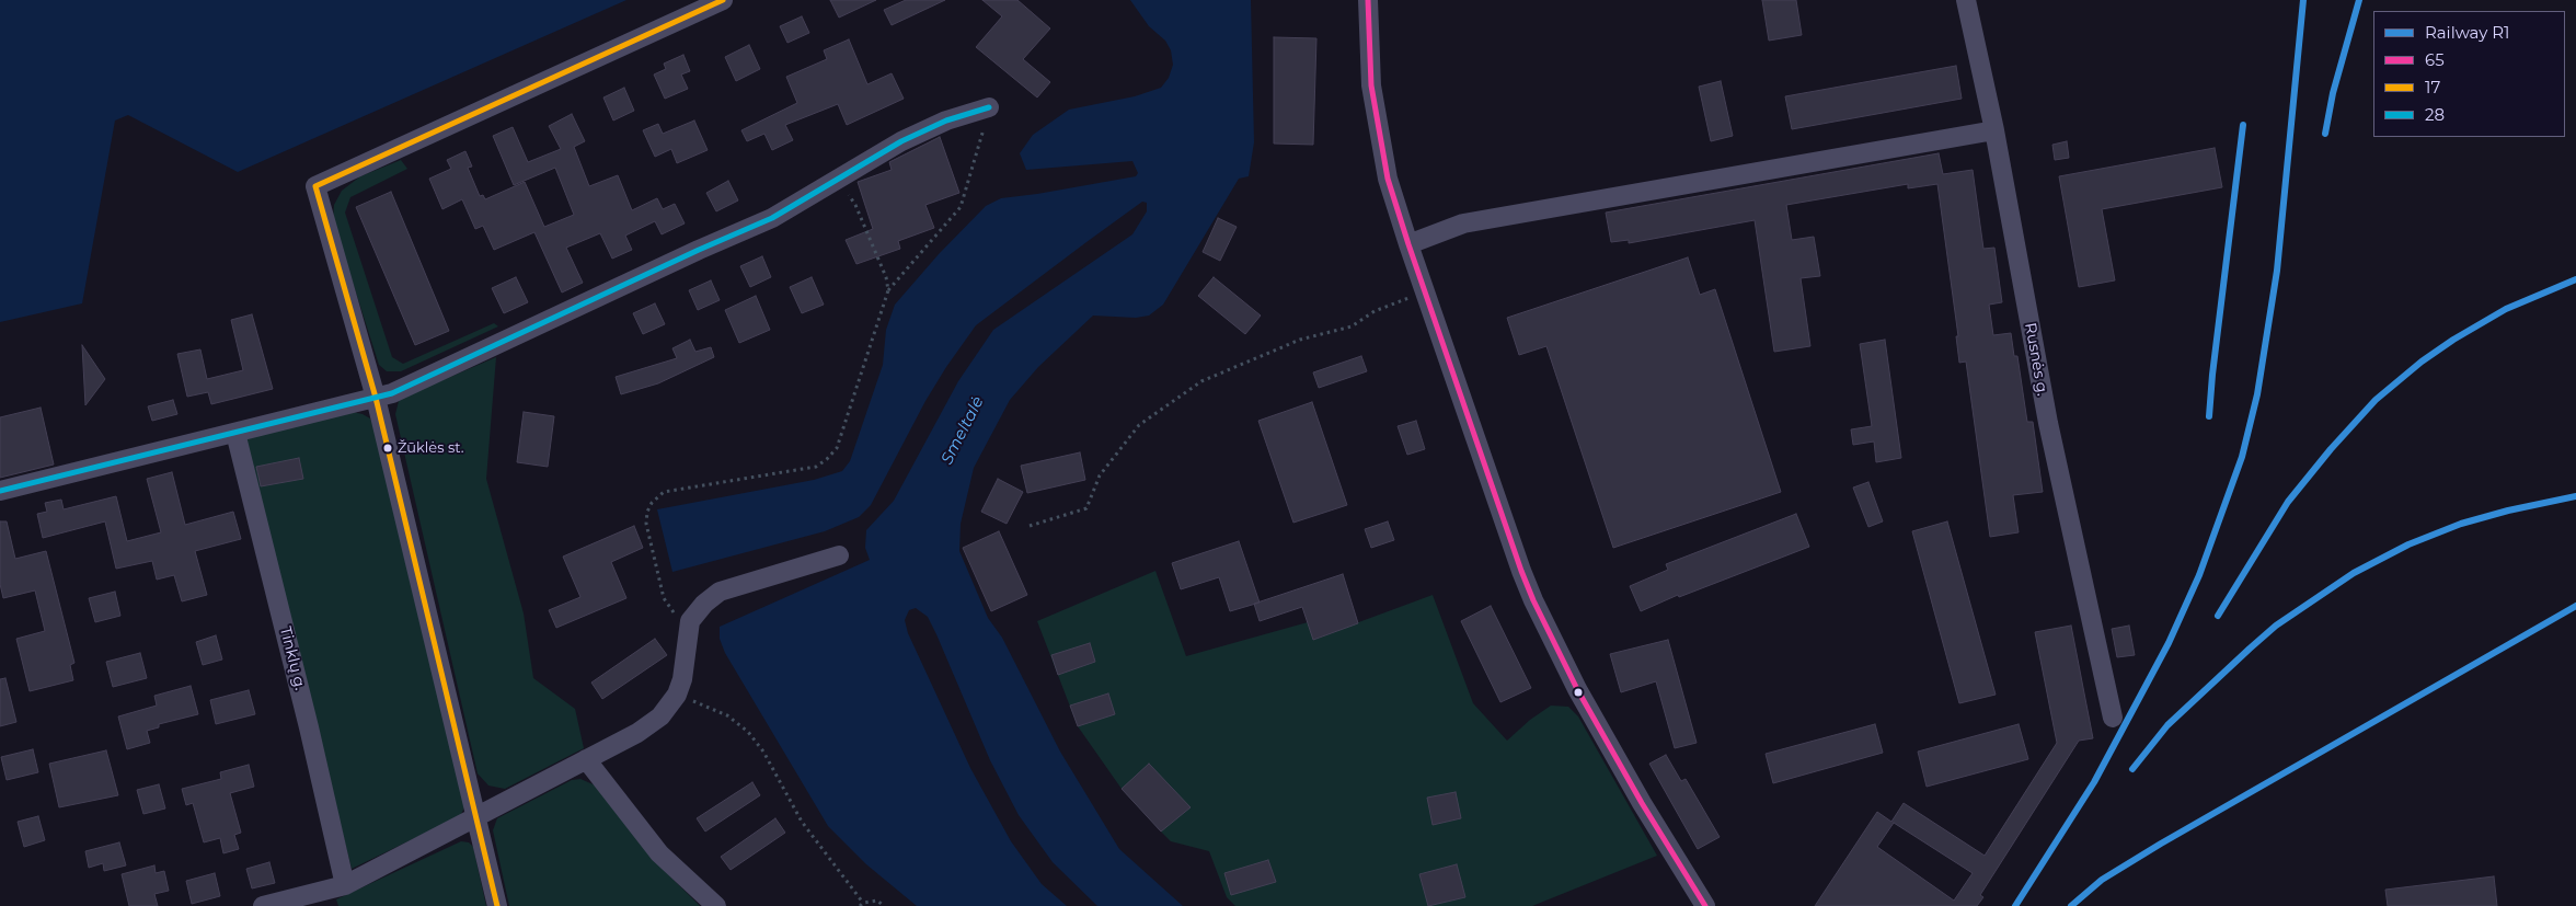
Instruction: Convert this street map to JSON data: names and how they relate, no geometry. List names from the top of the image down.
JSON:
{
  "streets": {
    "street": ["Rusnės g.", "Tinklų g."]
  },
  "water": ["Smeltalė"],
  "places": ["Žūklės st."],
  "lines": [
    "rail line R1",
    "transit line 65",
    "transit line 17",
    "transit line 28"
  ],
  "legend": [
    "Railway R1",
    "65",
    "17",
    "28"
  ]
}
